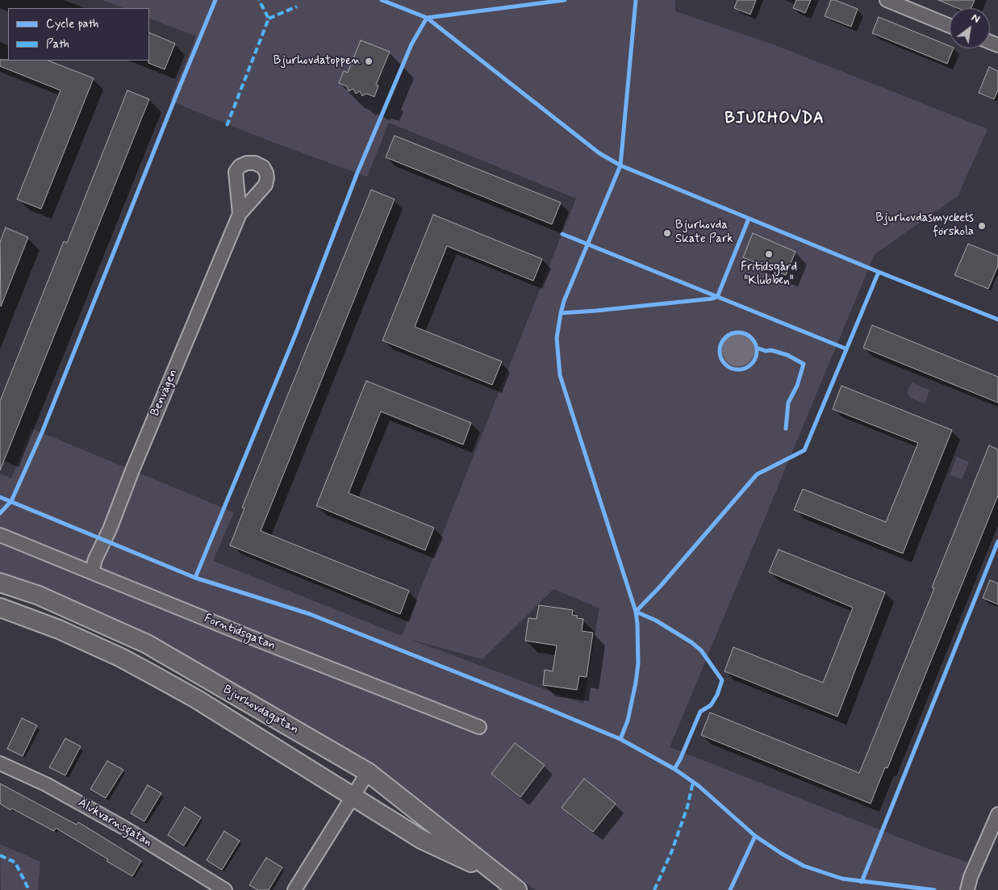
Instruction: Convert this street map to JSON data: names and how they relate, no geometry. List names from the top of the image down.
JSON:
{
  "streets": {
    "main road": ["Bjurhovdagatan"],
    "street": ["Benvägen", "Forntidsgatan", "Älvkvarnsgatan"]
  },
  "crossings": [
    ["Benvägen", "Forntidsgatan"]
  ],
  "districts": ["BJURHOVDA"],
  "places": [
    "Bjurhovdatoppen",
    "Bjurhovdasmyckets förskola",
    "Bjurhovda Skate Park",
    "Fritidsgård \"Klubben\""
  ],
  "legend": ["Cycle path", "Path"],
  "north": "top right"
}
